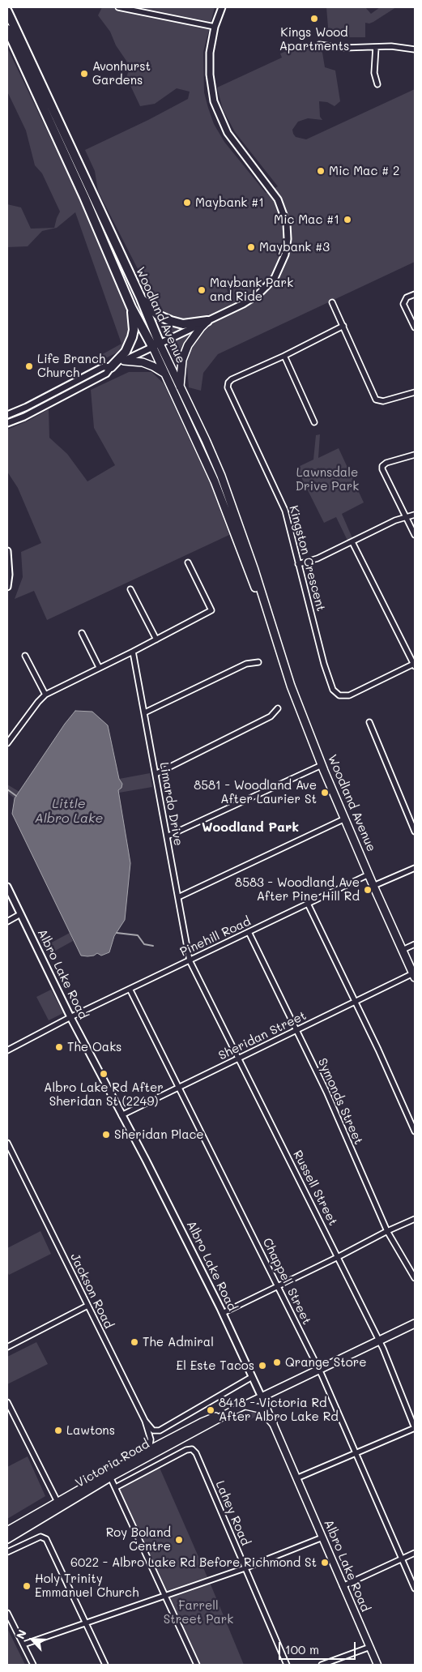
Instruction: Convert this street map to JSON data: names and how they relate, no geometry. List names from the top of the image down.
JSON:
{
  "streets": {
    "highway": ["Woodland Avenue"],
    "main road": ["Albro Lake Road", "Victoria Road"],
    "street": [
      "Kingston Crescent",
      "Limardo Drive",
      "Pinehill Road",
      "Sheridan Street",
      "Symonds Street",
      "Russell Street",
      "Chappell Street",
      "Jackson Road",
      "Lahey Road"
    ]
  },
  "crossings": [
    ["Woodland Avenue", "Pinehill Road"],
    ["Woodland Avenue", "Sheridan Street"],
    ["Limardo Drive", "Pinehill Road"],
    ["Limardo Drive", "Russell Street"],
    ["Pinehill Road", "Albro Lake Road"],
    ["Pinehill Road", "Symonds Street"],
    ["Pinehill Road", "Russell Street"],
    ["Pinehill Road", "Chappell Street"],
    ["Albro Lake Road", "Sheridan Street"],
    ["Albro Lake Road", "Victoria Road"],
    ["Sheridan Street", "Symonds Street"],
    ["Sheridan Street", "Russell Street"],
    ["Sheridan Street", "Chappell Street"],
    ["Russell Street", "Victoria Road"],
    ["Chappell Street", "Victoria Road"],
    ["Jackson Road", "Victoria Road"]
  ],
  "districts": ["Woodland Park"],
  "water": ["Little Albro Lake"],
  "parks": ["Lawnsdale Drive Park", "Farrell Street Park"],
  "places": [
    "Kings Wood Apartments",
    "Avonhurst Gardens",
    "Mic Mac # 2",
    "Maybank #1",
    "Mic Mac #1",
    "Maybank #3",
    "Maybank Park and Ride",
    "Life Branch Church",
    "8581 - Woodland Ave After Laurier St",
    "8583 - Woodland Ave After Pine Hill Rd",
    "The Oaks",
    "Albro Lake Rd After Sheridan St (2249)",
    "Sheridan Place",
    "The Admiral",
    "Qrange Store",
    "El Este Tacos",
    "8418 - Victoria Rd After Albro Lake Rd",
    "Lawtons",
    "Roy Boland Centre",
    "6022 - Albro Lake Rd Before Richmond St",
    "Holy Trinity Emmanuel Church"
  ],
  "scale_bar": "100 m",
  "north": "top left"
}
